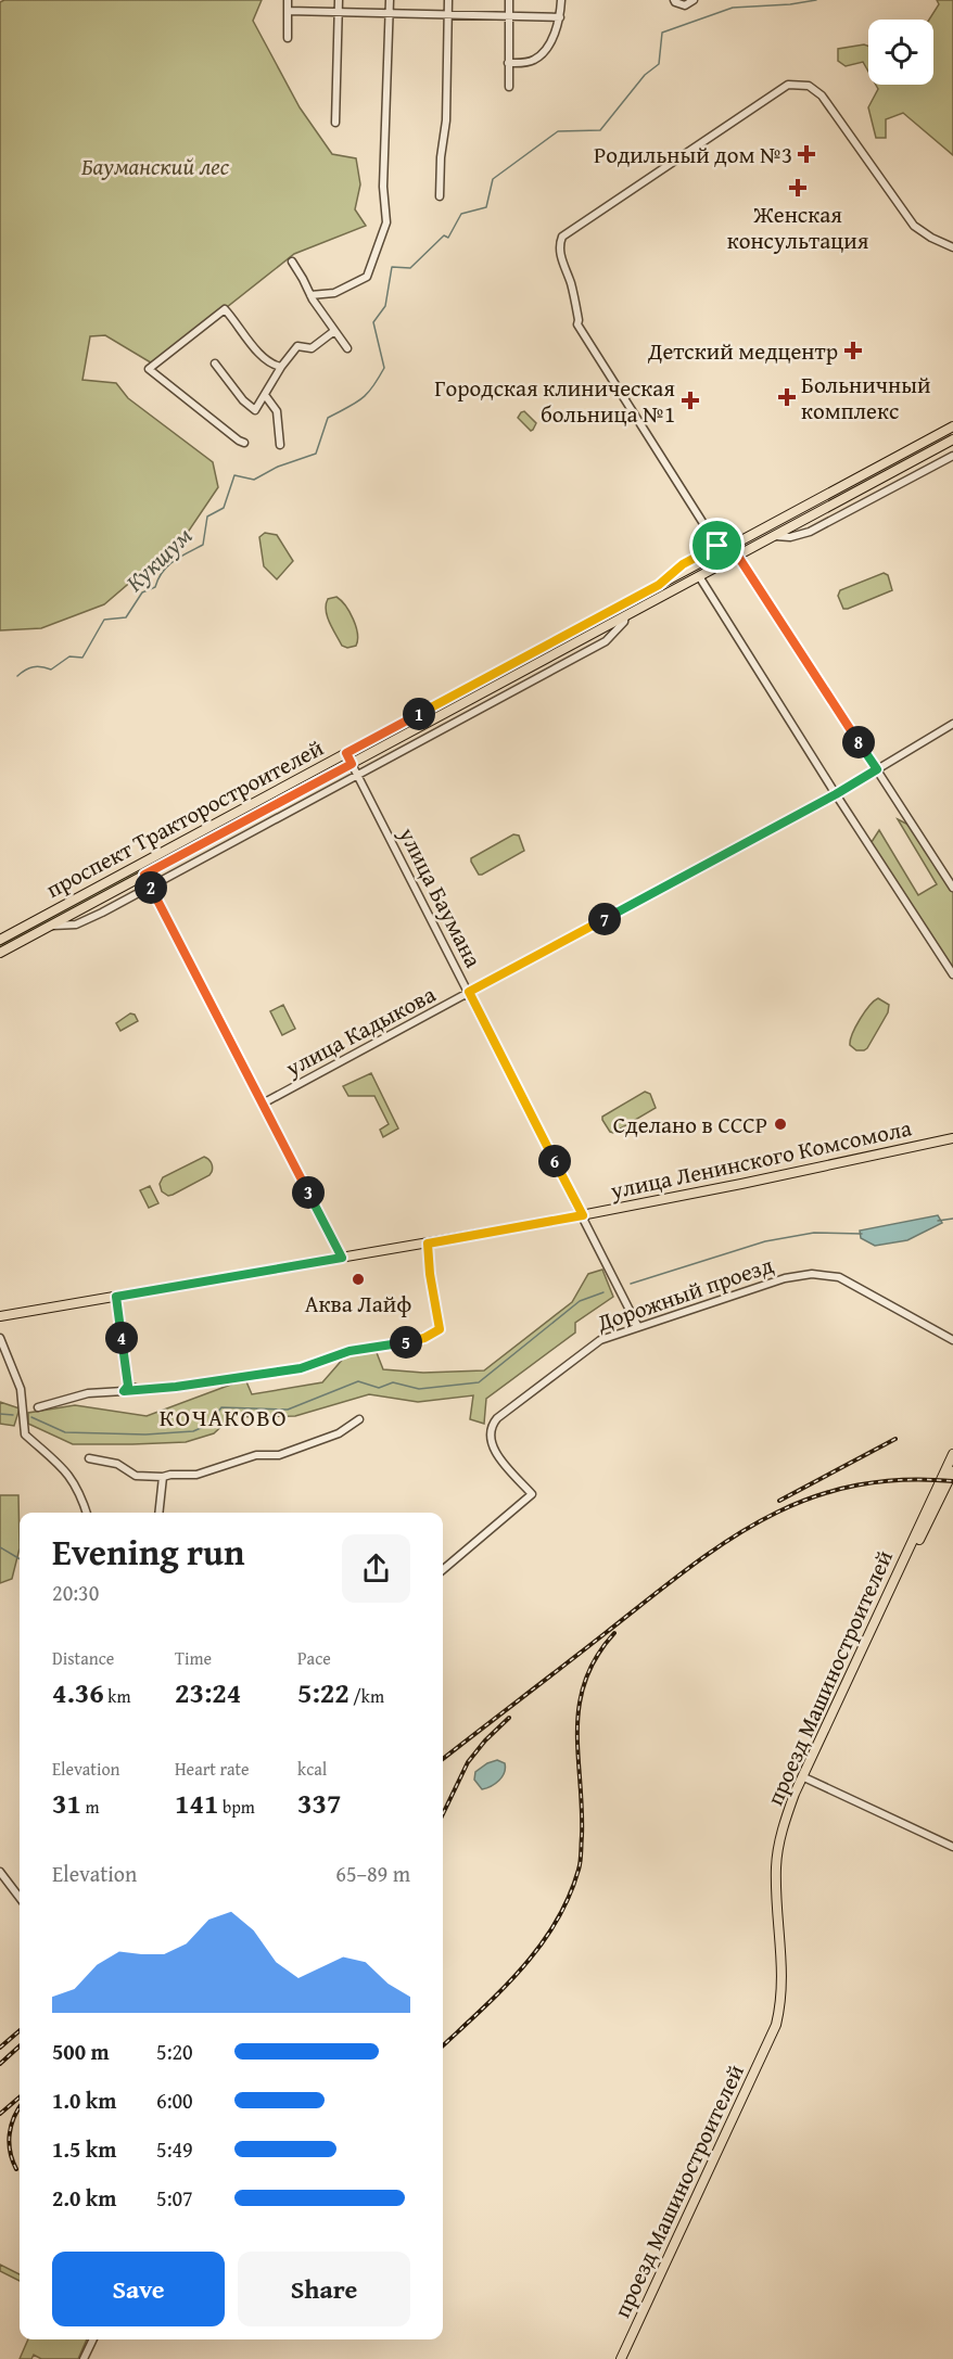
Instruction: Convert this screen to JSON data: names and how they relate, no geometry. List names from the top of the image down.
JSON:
{
  "streets": {
    "main road": ["проспект Тракторостроителей", "улица Ленинского Комсомола", "проезд Машиностроителей"],
    "street": ["улица Баумана", "улица Кадыкова", "Дорожный проезд"]
  },
  "crossings": [
    ["проспект Тракторостроителей", "улица Баумана"],
    ["улица Баумана", "улица Кадыкова"],
    ["улица Баумана", "улица Ленинского Комсомола"],
    ["улица Баумана", "Дорожный проезд"]
  ],
  "districts": ["КОЧАКОВО"],
  "water": ["Кукшум"],
  "parks": ["Бауманский лес"],
  "places": {
    "health": [
      "Родильный дом №3",
      "Женская консультация",
      "Детский медцентр",
      "Больничный комплекс",
      "Городская клиническая больница №1"
    ],
    "other": ["Сделано в СССР", "Аква Лайф"]
  },
  "page": {
    "pins": [
      "1",
      "8",
      "2",
      "7",
      "6",
      "3",
      "4",
      "5"
    ],
    "heading": ["Evening run", "20:30"],
    "stats": [
      ["Distance", "4.36 km"],
      ["Time", "23:24"],
      ["Pace", "5:22 /km"],
      ["Elevation", "31 m"],
      ["Heart rate", "141 bpm"],
      ["kcal", "337"]
    ],
    "chart": ["Elevation", "65–89 m"],
    "list": [
      {
        "name": "500 m",
        "note": "5:20"
      },
      {
        "name": "1.0 km",
        "note": "6:00"
      },
      {
        "name": "1.5 km",
        "note": "5:49"
      },
      {
        "name": "2.0 km",
        "note": "5:07"
      }
    ],
    "buttons": ["Save", "Share"]
  }
}
